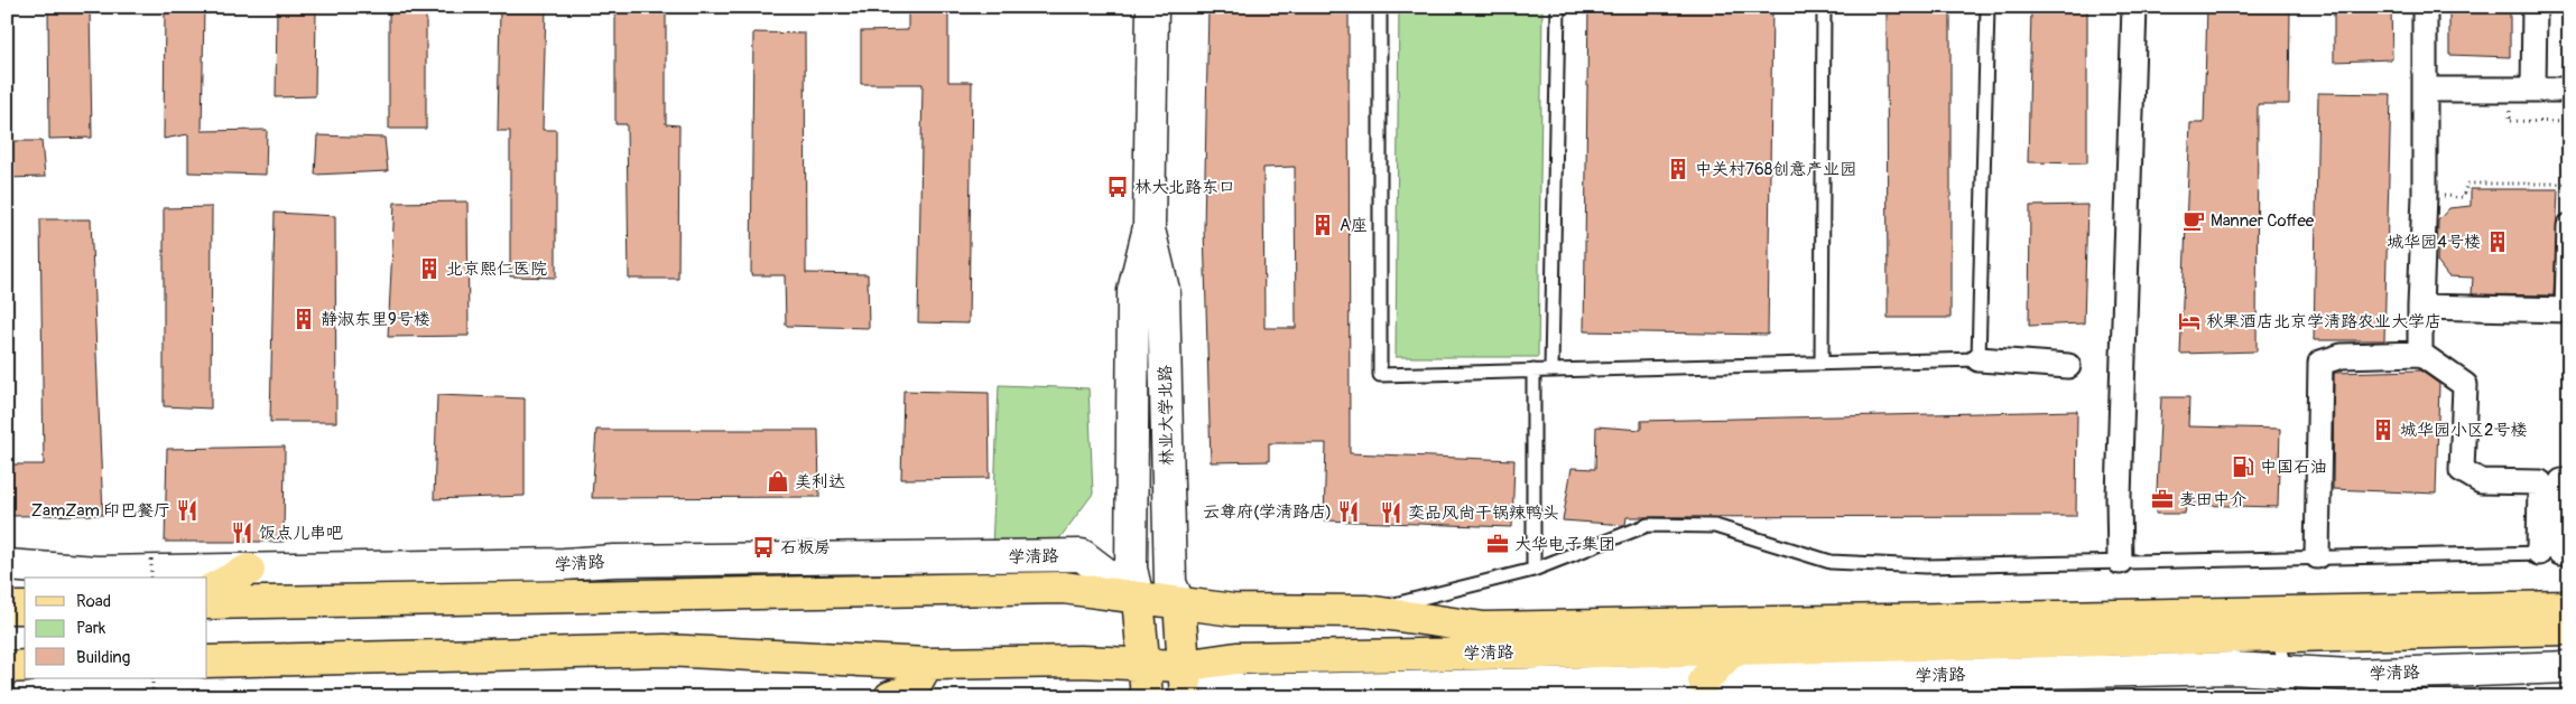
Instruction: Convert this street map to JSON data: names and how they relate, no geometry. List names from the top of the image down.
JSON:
{
  "streets": {
    "main road": ["学清路"],
    "street": ["林业大学北路"]
  },
  "crossings": [
    ["林业大学北路", "学清路"]
  ],
  "places": {
    "building": [
      "中关村768创意产业园",
      "A座",
      "城华园4号楼",
      "北京熙仁医院",
      "静淑东里9号楼",
      "城华园小区2号楼"
    ],
    "bus stop": ["林大北路东口", "石板房"],
    "cafe": ["Manner Coffee"],
    "hotel": ["秋果酒店北京学清路农业大学店"],
    "fuel station": ["中国石油"],
    "shop": ["美利达"],
    "office": ["麦田中介", "大华电子集团"],
    "restaurant": [
      "ZamZam 印巴餐厅",
      "云尊府(学清路店)",
      "奕品风尚干锅辣鸭头",
      "饭点儿串吧"
    ]
  },
  "legend": ["Road", "Park", "Building"]
}
